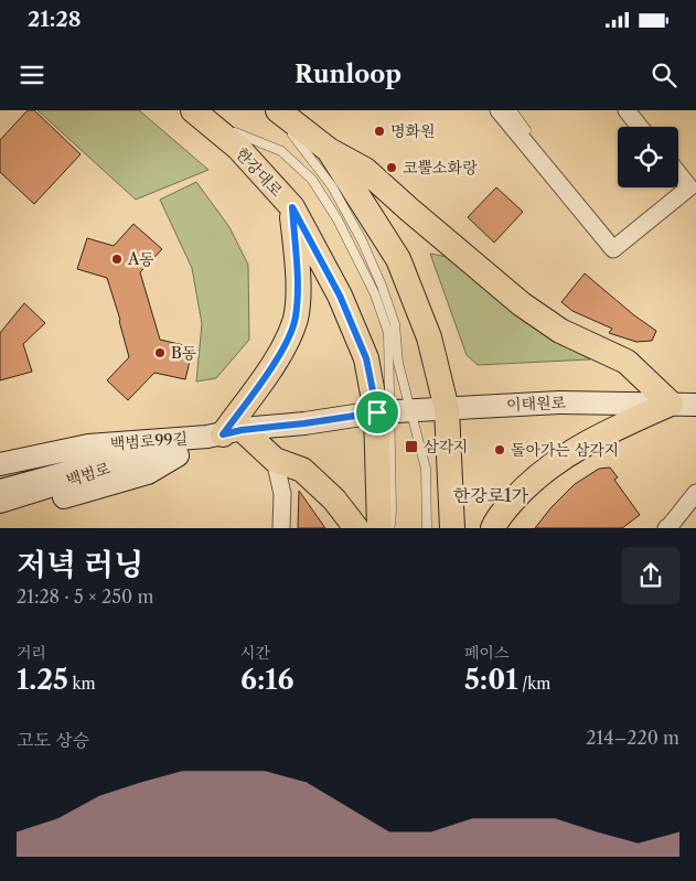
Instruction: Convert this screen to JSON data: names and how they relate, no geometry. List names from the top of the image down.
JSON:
{
  "streets": {
    "main road": ["한강대로", "이태원로", "백범로99길"]
  },
  "crossings": [
    ["한강대로", "이태원로"]
  ],
  "districts": ["한강로1가"],
  "places": {
    "other": [
      "명화원",
      "코뿔소화랑",
      "A동",
      "B동",
      "돌아가는 삼각지"
    ],
    "transit": ["삼각지"]
  },
  "page": {
    "status": "21:28",
    "header": "Runloop",
    "heading": ["저녁 러닝", "21:28 · 5 × 250 m"],
    "stats": [
      ["거리", "1.25 km"],
      ["시간", "6:16"],
      ["페이스", "5:01 /km"]
    ],
    "chart": ["고도 상승", "214–220 m"]
  }
}
